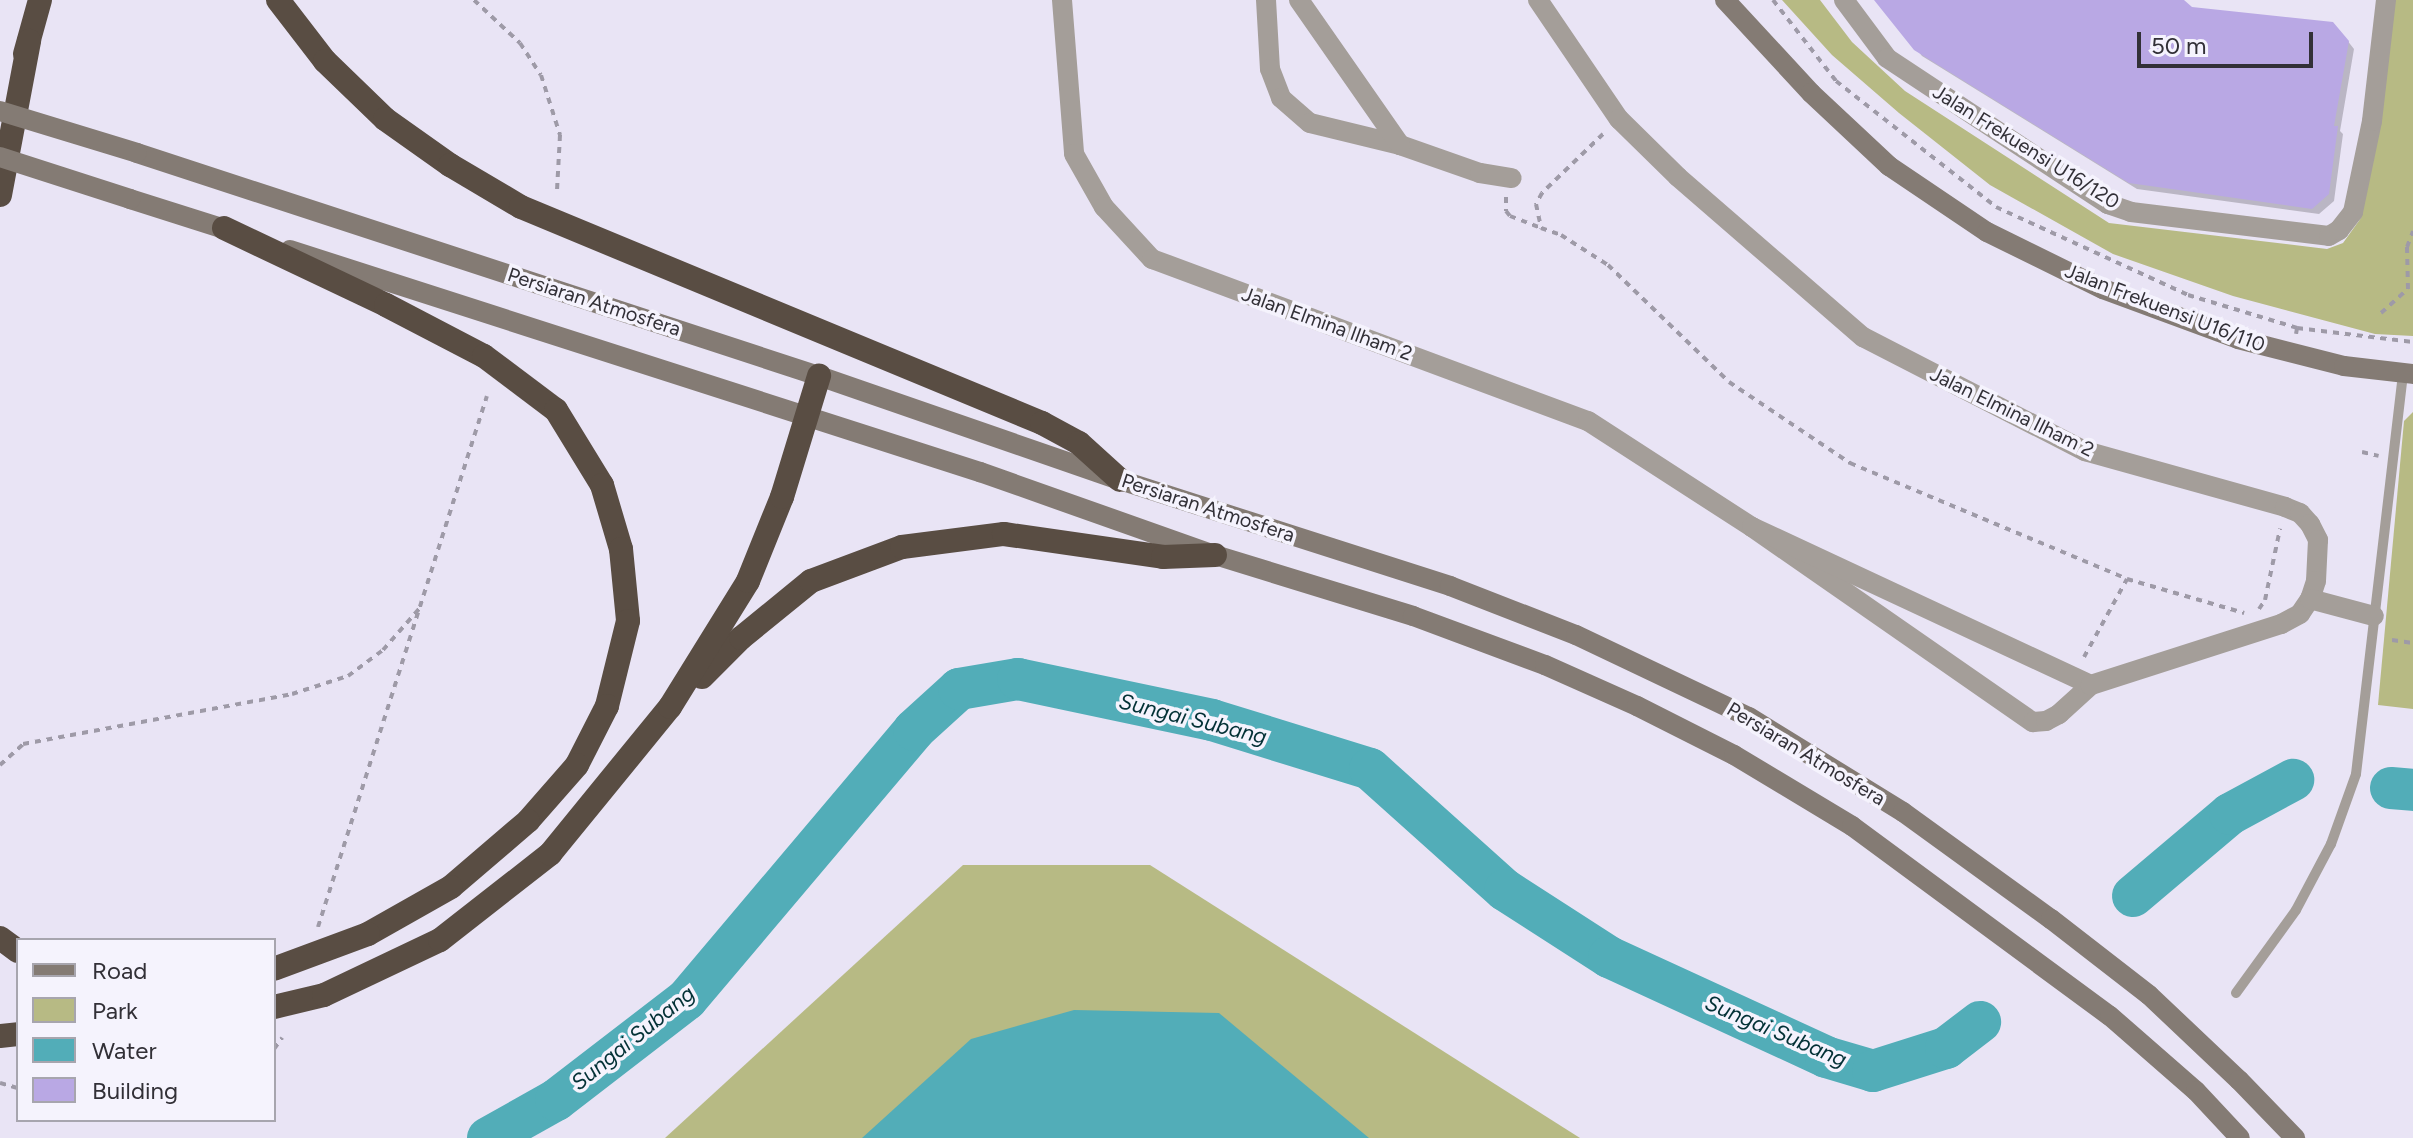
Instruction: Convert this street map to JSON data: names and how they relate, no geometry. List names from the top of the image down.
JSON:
{
  "streets": {
    "main road": ["Persiaran Atmosfera", "Jalan Frekuensi U16/110"],
    "street": ["Jalan Frekuensi U16/120", "Jalan Elmina Ilham 2"]
  },
  "water": ["Sungai Subang"],
  "legend": [
    "Road",
    "Park",
    "Water",
    "Building"
  ],
  "scale_bar": "50 m"
}
